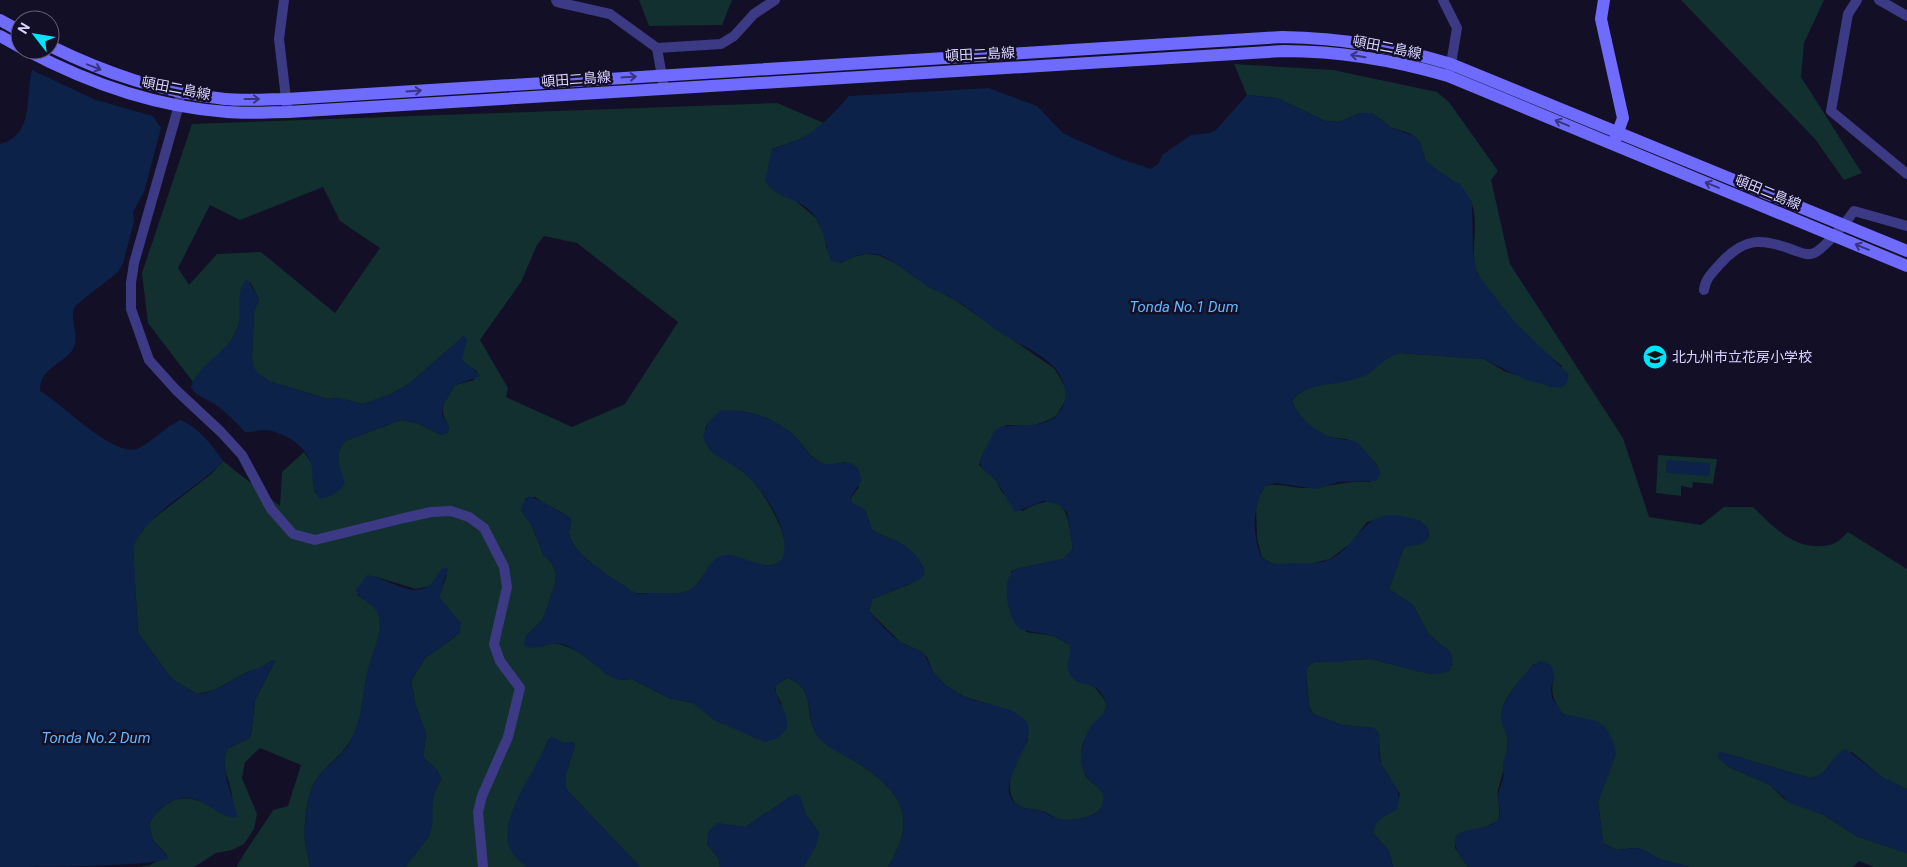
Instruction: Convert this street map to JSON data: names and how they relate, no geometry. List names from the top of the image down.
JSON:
{
  "streets": {
    "main road": ["頓田二島線"]
  },
  "water": ["Tonda No.1 Dum", "Tonda No.2 Dum"],
  "places": {
    "school or university": ["北九州市立花房小学校"]
  },
  "north": "top left"
}
